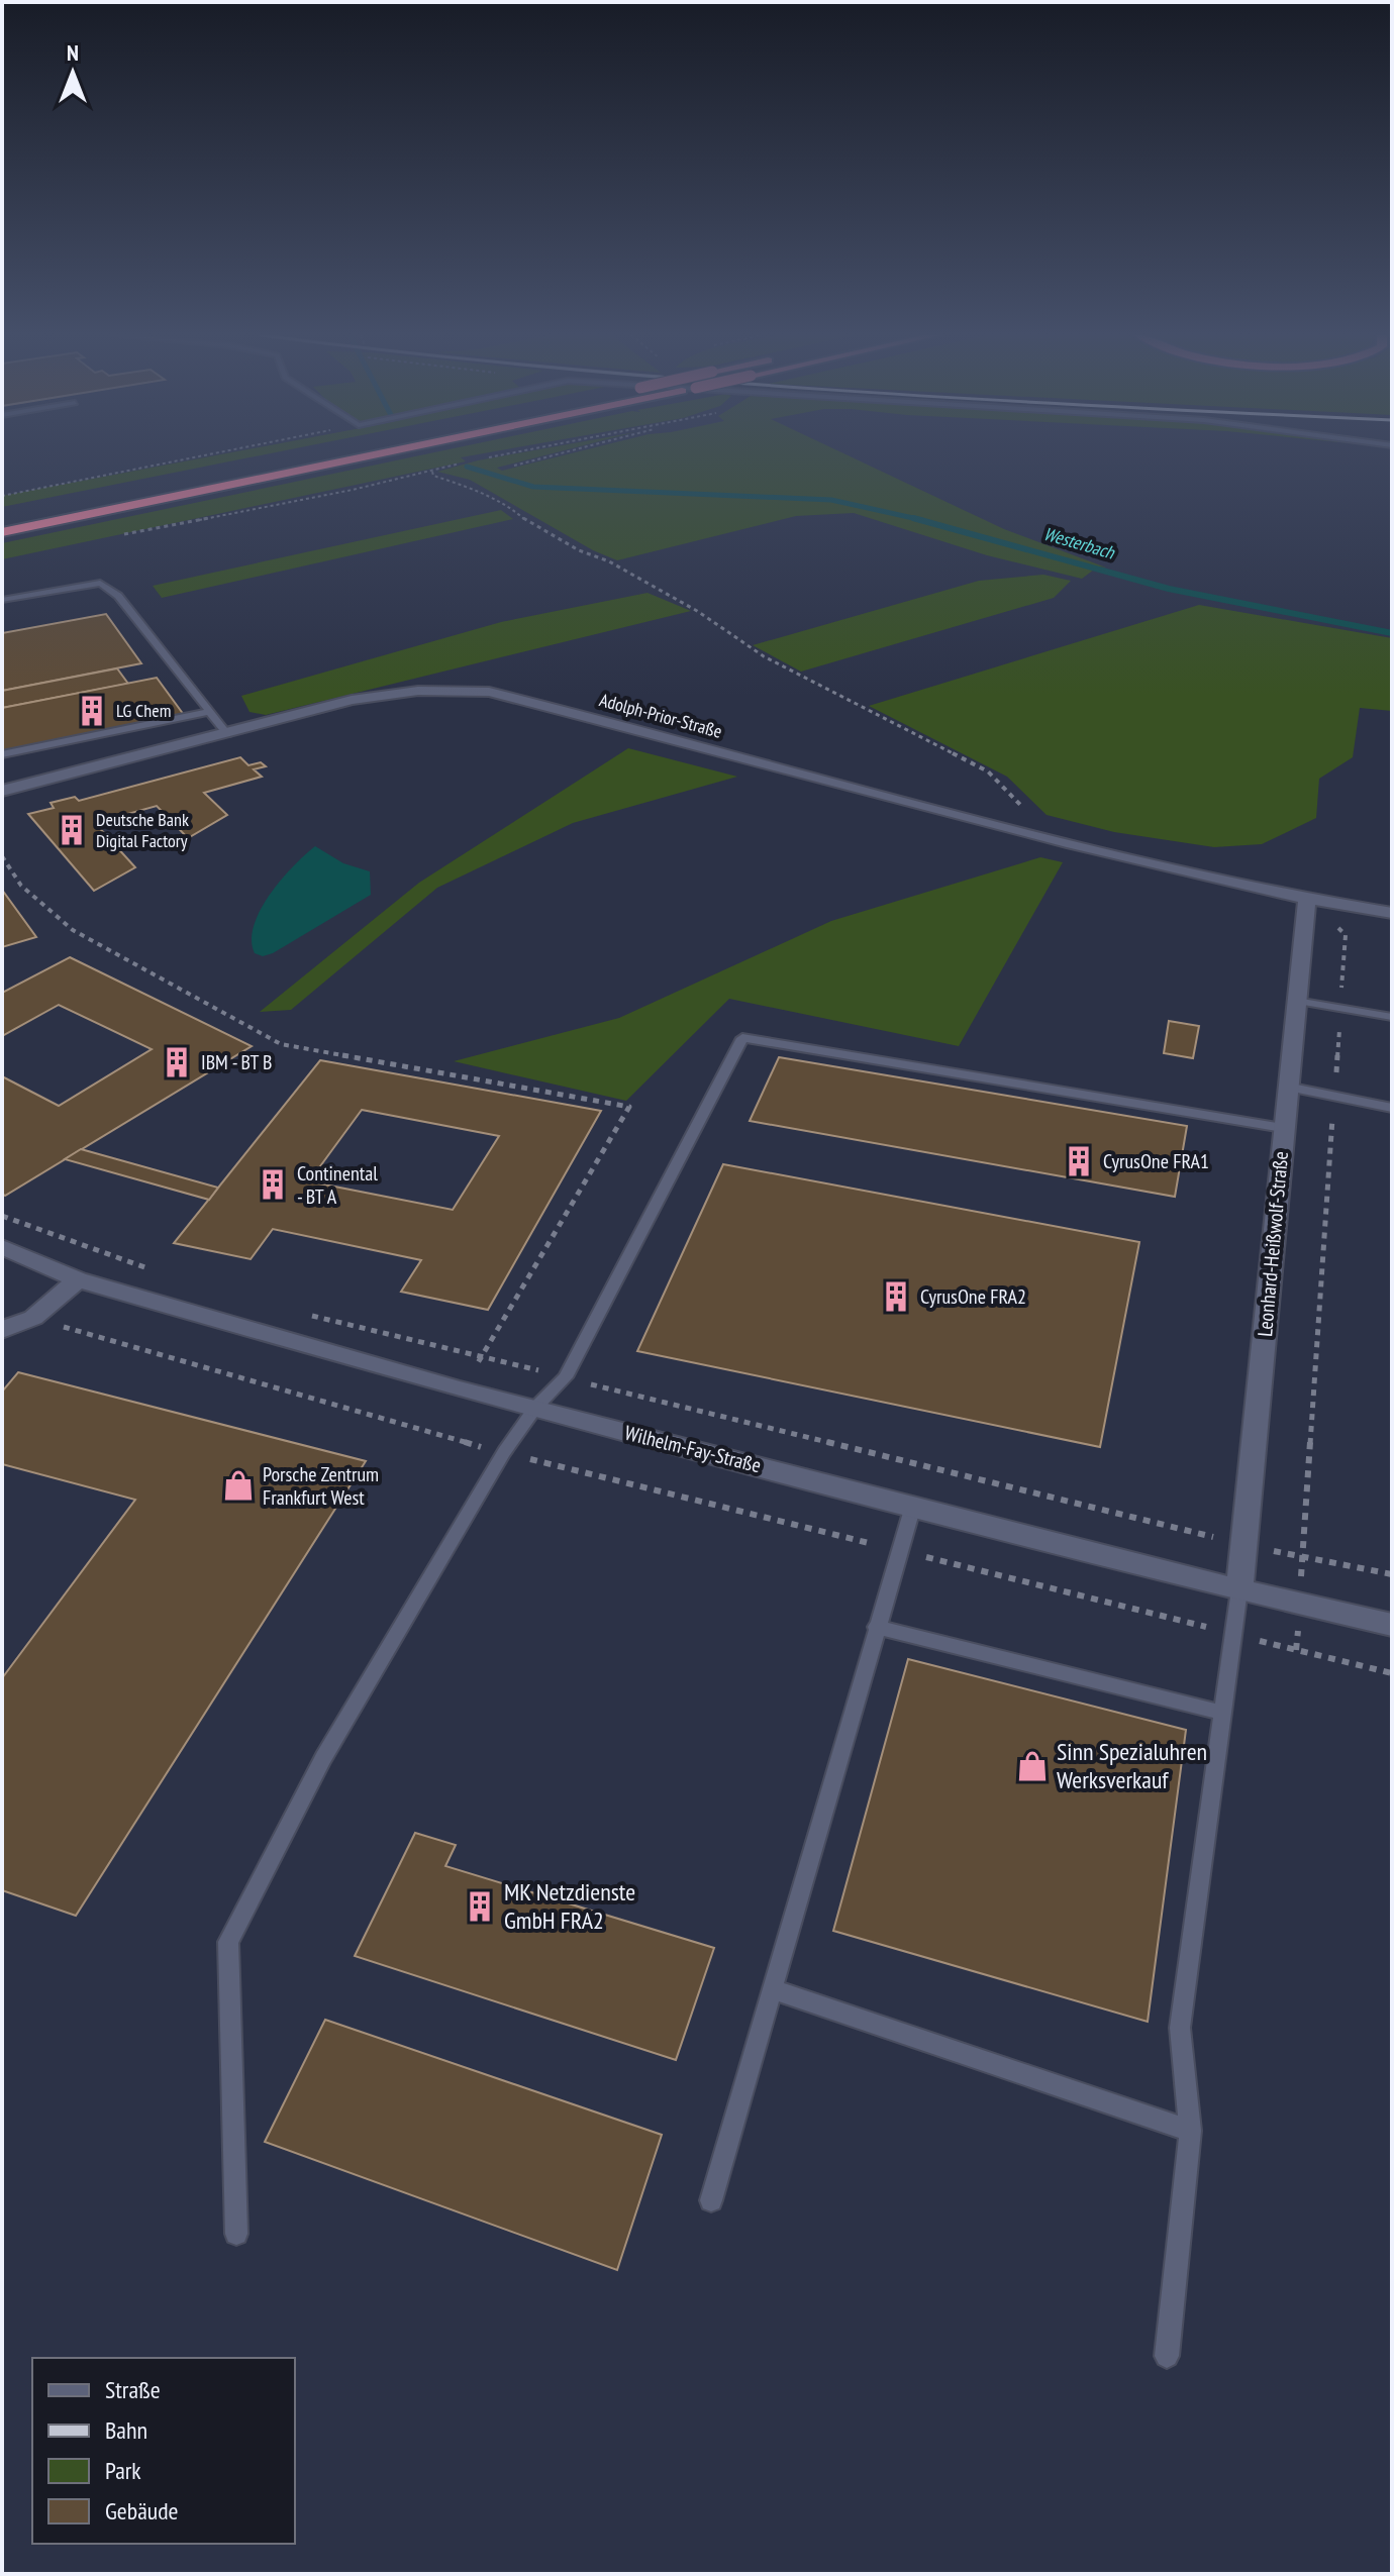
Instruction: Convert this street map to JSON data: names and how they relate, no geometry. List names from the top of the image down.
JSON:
{
  "streets": {
    "street": ["Adolph-Prior-Straße", "Leonhard-Heißwolf-Straße", "Wilhelm-Fay-Straße"]
  },
  "crossings": [
    ["Adolph-Prior-Straße", "Leonhard-Heißwolf-Straße"],
    ["Leonhard-Heißwolf-Straße", "Wilhelm-Fay-Straße"]
  ],
  "water": ["Westerbach"],
  "places": {
    "building": [
      "LG Chem",
      "Deutsche Bank Digital Factory",
      "IBM - BT B",
      "CyrusOne FRA1",
      "Continental - BT A",
      "CyrusOne FRA2",
      "MK Netzdienste GmbH FRA2"
    ],
    "shop": ["Porsche Zentrum Frankfurt West", "Sinn Spezialuhren Werksverkauf"]
  },
  "legend": [
    "Straße",
    "Bahn",
    "Park",
    "Gebäude"
  ],
  "north": "top"
}
